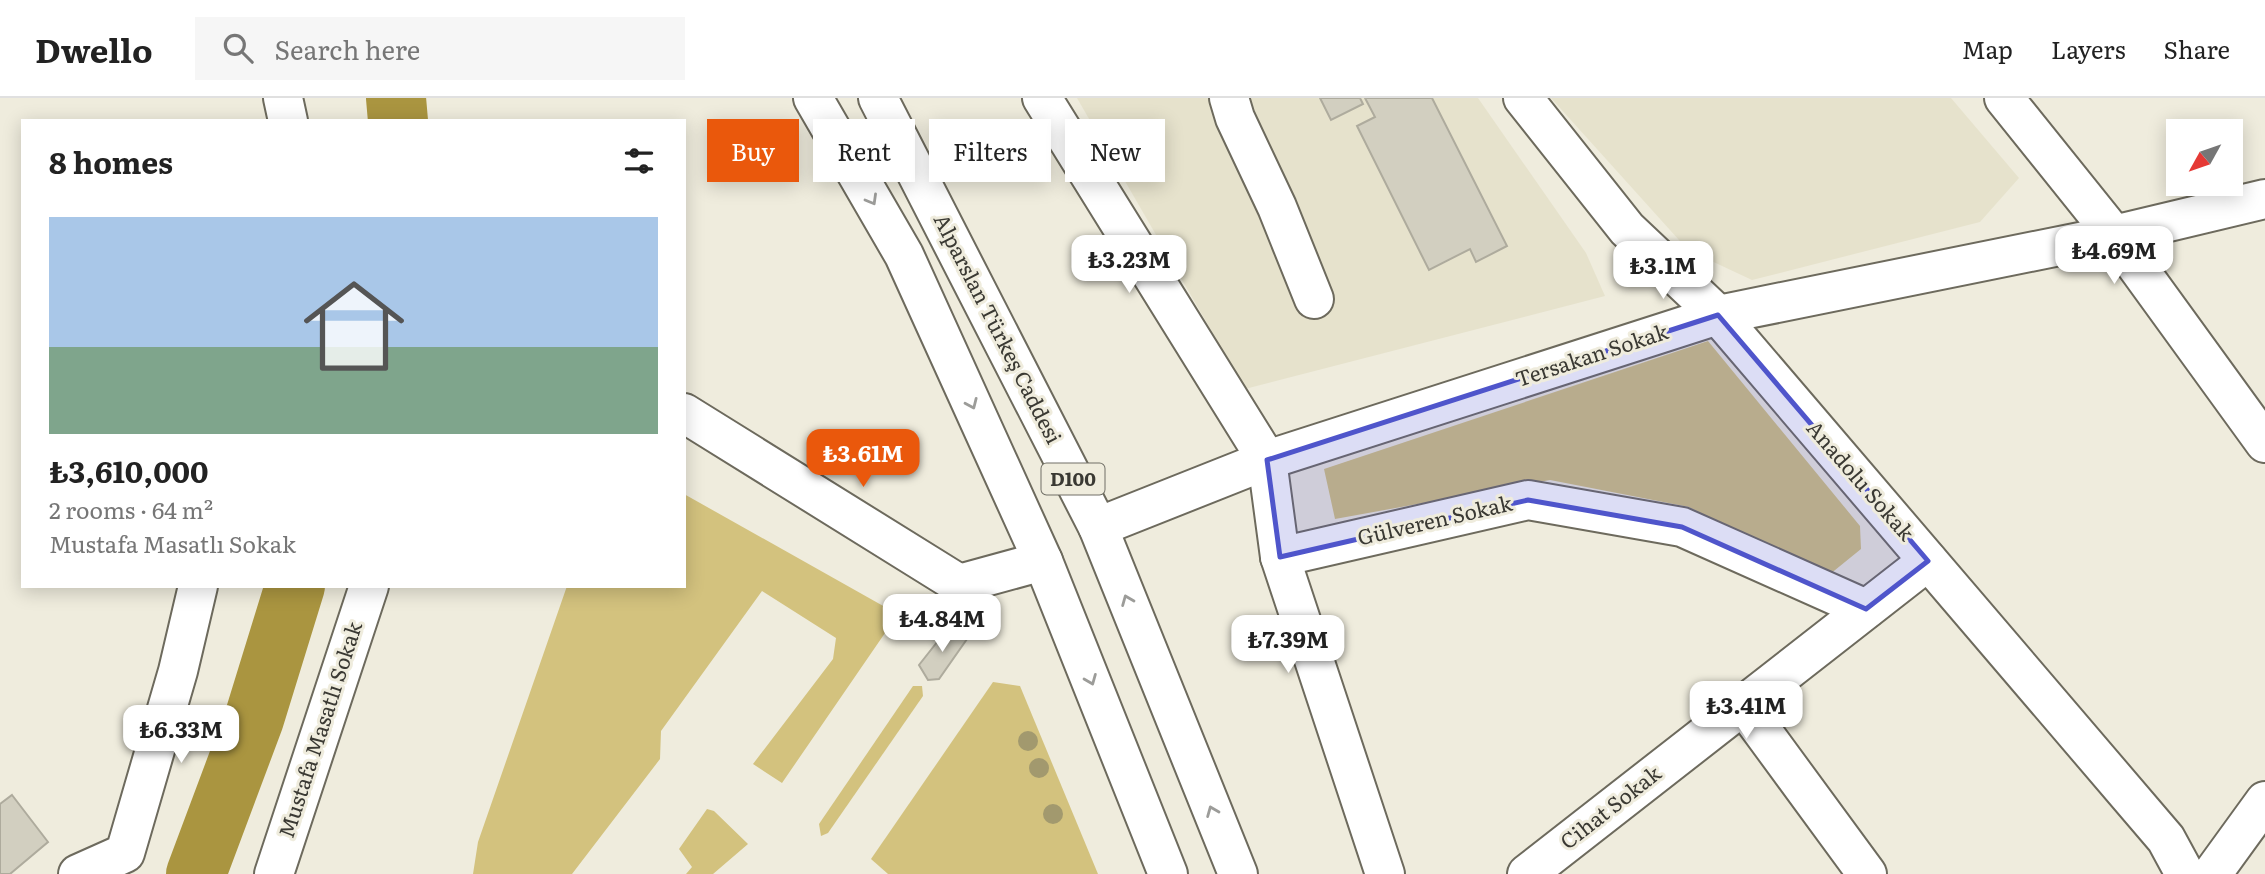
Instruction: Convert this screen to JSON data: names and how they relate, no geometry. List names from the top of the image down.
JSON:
{
  "streets": {
    "main road": [
      "Alparslan Türkeş Caddesi",
      "Tersakan Sokak",
      "D100",
      "Anadolu Sokak",
      "Gülveren Sokak",
      "Mustafa Masatlı Sokak",
      "Cihat Sokak"
    ]
  },
  "crossings": [
    ["Alparslan Türkeş Caddesi", "Tersakan Sokak"],
    ["Tersakan Sokak", "Anadolu Sokak"],
    ["Anadolu Sokak", "Cihat Sokak"],
    ["Gülveren Sokak", "Cihat Sokak"]
  ],
  "north": "bottom left",
  "page": {
    "header": "Dwello",
    "search": "Search here",
    "nav": ["Map", "Layers", "Share"],
    "chip": [
      "Buy",
      "Rent",
      "Filters",
      "New"
    ],
    "heading": "8 homes",
    "list": [
      {
        "name": "₺3,610,000",
        "note": "2 rooms · 64 m² · Mustafa Masatlı Sokak"
      }
    ],
    "price": [
      "₺4.69M",
      "₺3.23M",
      "₺3.1M",
      "₺3.61M",
      "₺4.84M",
      "₺7.39M",
      "₺3.41M",
      "₺6.33M"
    ]
  }
}
